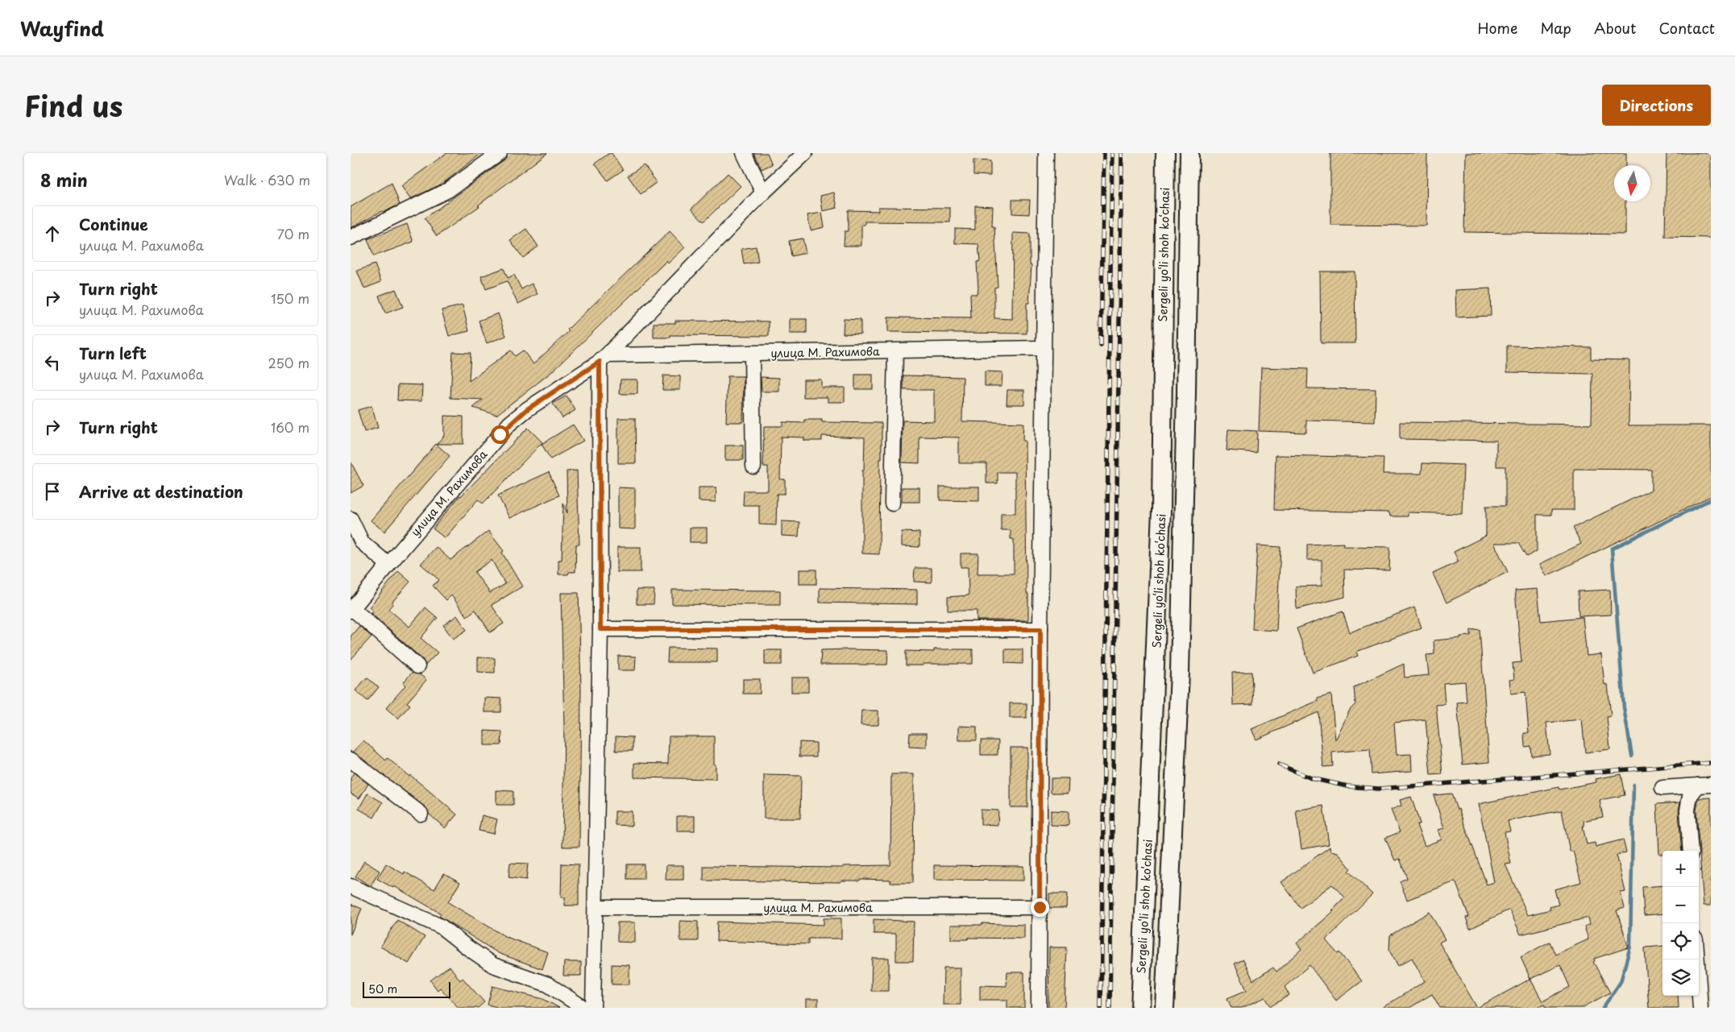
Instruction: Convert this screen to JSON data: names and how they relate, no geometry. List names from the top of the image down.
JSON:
{
  "streets": {
    "main road": ["Sergeli yo‘li shoh ko‘chasi"],
    "street": ["улица М. Рахимова"]
  },
  "scale_bar": "50 m",
  "north": "bottom",
  "page": {
    "header": "Wayfind",
    "nav": [
      "Home",
      "Map",
      "About",
      "Contact"
    ],
    "title": "Find us",
    "buttons": "Directions",
    "heading": ["8 min", "Walk · 630 m"],
    "list": [
      ["Continue", "улица М. Рахимова", "70 m"],
      ["Turn right", "улица М. Рахимова", "150 m"],
      ["Turn left", "улица М. Рахимова", "250 m"],
      ["Turn right", "160 m"],
      "Arrive at destination"
    ],
    "map_buttons": ["+", "−"],
    "scale": "50 m"
  }
}
